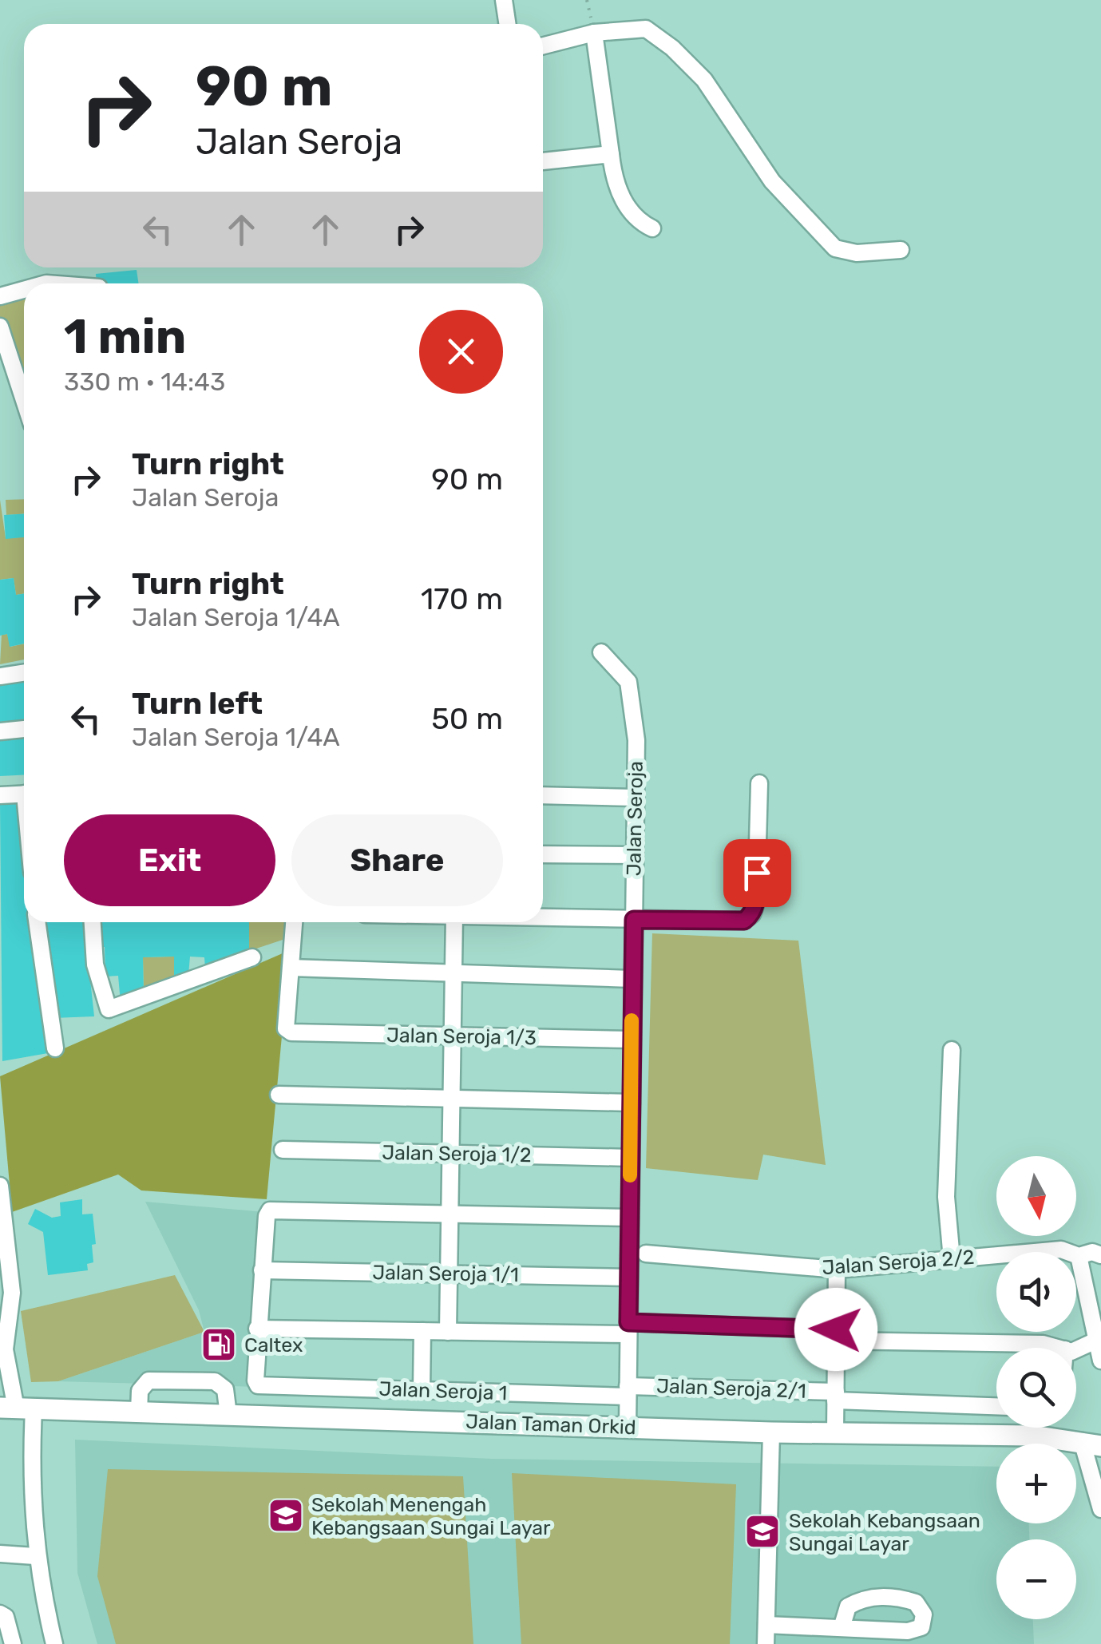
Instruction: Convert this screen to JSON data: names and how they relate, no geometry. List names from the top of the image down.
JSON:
{
  "streets": {
    "main road": ["Jalan Taman Orkid"],
    "street": [
      "Jalan Seroja",
      "Jalan Seroja 1/3",
      "Jalan Seroja 1/2",
      "Jalan Seroja 2/2",
      "Jalan Seroja 1/1",
      "Jalan Seroja 2/1",
      "Jalan Seroja 1"
    ]
  },
  "crossings": [
    ["Jalan Seroja", "Jalan Seroja 1/3"],
    ["Jalan Seroja", "Jalan Seroja 1/2"],
    ["Jalan Seroja", "Jalan Seroja 1/1"],
    ["Jalan Seroja", "Jalan Seroja 2/1"],
    ["Jalan Seroja", "Jalan Seroja 1"],
    ["Jalan Seroja", "Jalan Taman Orkid"],
    ["Jalan Seroja 2/1", "Jalan Seroja 1"]
  ],
  "places": {
    "fuel station": ["Caltex"],
    "school or university": ["Sekolah Menengah Kebangsaan Sungai Layar", "Sekolah Kebangsaan Sungai Layar"]
  },
  "north": "bottom",
  "page": {
    "turn": ["90 m", "Jalan Seroja"],
    "heading": ["1 min", "330 m · 14:43"],
    "list": [
      {
        "name": "Turn right",
        "note": "Jalan Seroja",
        "value": "90 m"
      },
      {
        "name": "Turn right",
        "note": "Jalan Seroja 1/4A",
        "value": "170 m"
      },
      {
        "name": "Turn left",
        "note": "Jalan Seroja 1/4A",
        "value": "50 m"
      }
    ],
    "buttons": ["Exit", "Share"],
    "map_buttons": ["+", "−"]
  }
}
